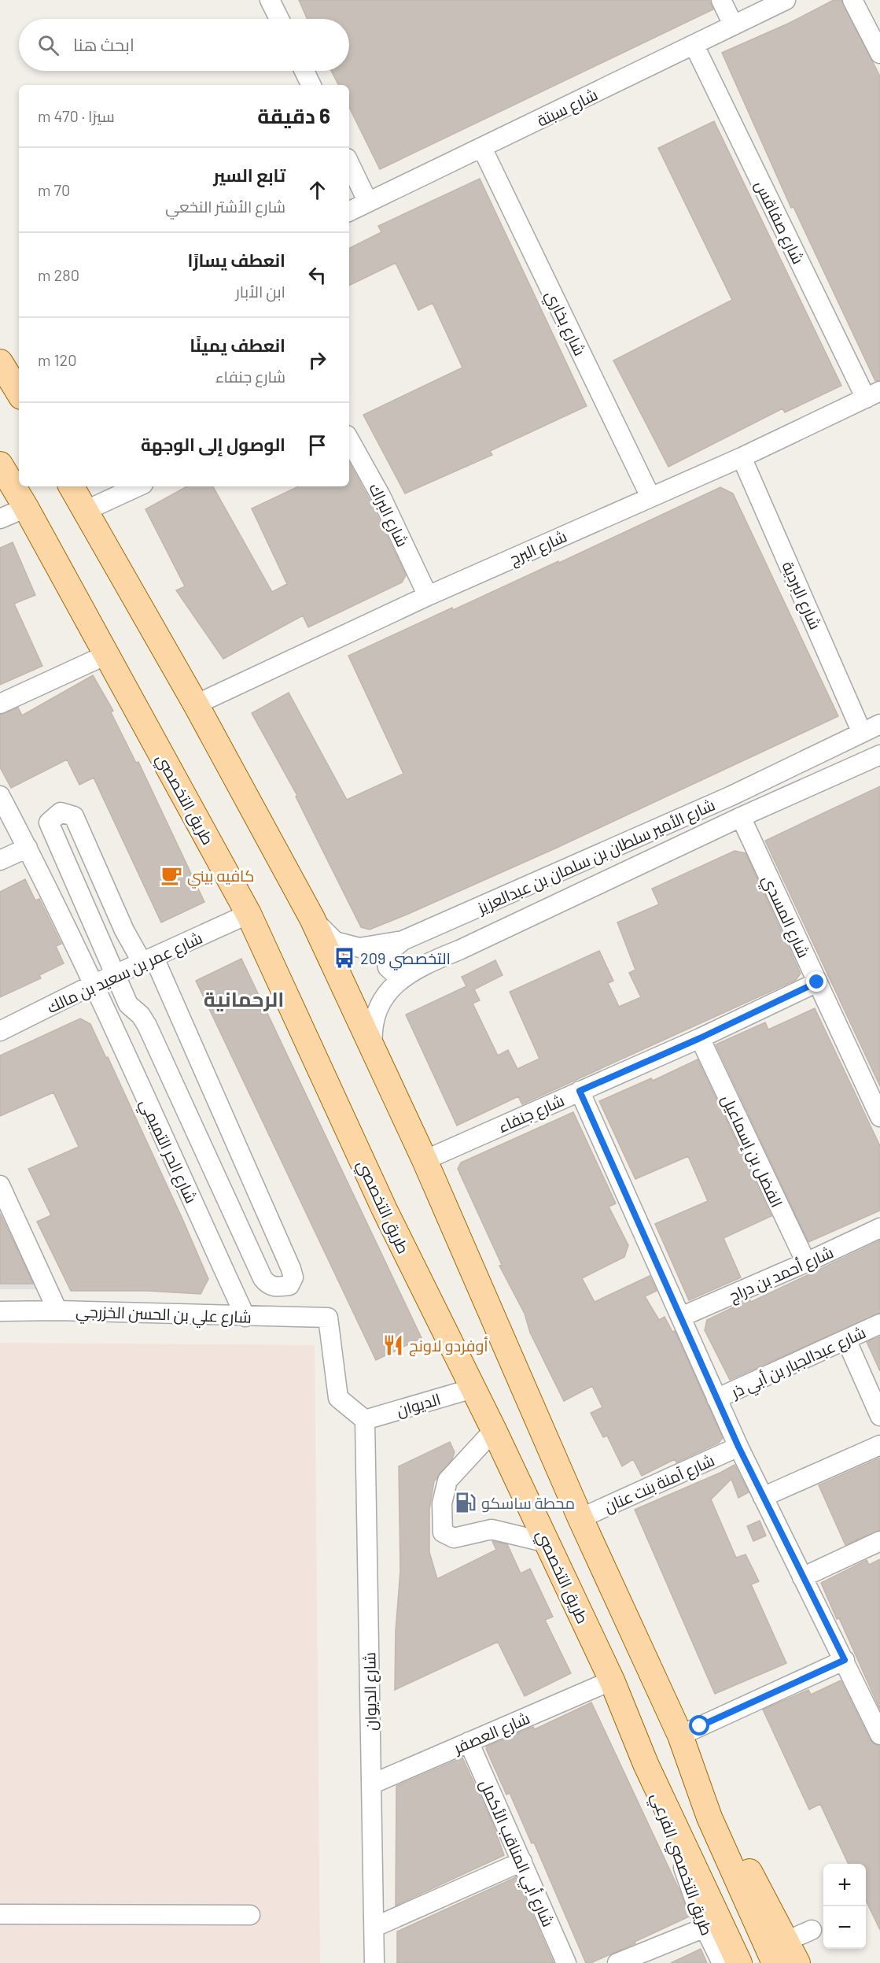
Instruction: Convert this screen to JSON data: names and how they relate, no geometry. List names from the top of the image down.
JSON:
{
  "streets": {
    "main road": ["طريق التخصصي"],
    "street": [
      "شارع سبتة",
      "شارع صفاقس",
      "شارع بخاري",
      "شارع البراك",
      "شارع البرج",
      "شارع البردية",
      "شارع الأمير سلطان بن سلمان بن عبدالعزيز",
      "شارع المسدي",
      "شارع عمر بن سعيد بن مالك",
      "شارع جنفاء",
      "شارع الحر التميمي",
      "الفضل بن إسماعيل",
      "شارع أحمد بن دراج",
      "شارع علي بن الحسن الخزرجي",
      "شارع عبدالجبار بن أبي ذر",
      "الديوان",
      "شارع آمنة بنت عنان",
      "شارع الديوان",
      "شارع العصفر",
      "شارع أبي المناقب الأكمل",
      "طريق التخصصي الفرعي"
    ]
  },
  "crossings": [
    ["شارع سبتة", "شارع صفاقس"],
    ["شارع سبتة", "شارع بخاري"],
    ["شارع صفاقس", "شارع البرج"],
    ["شارع بخاري", "شارع البرج"],
    ["شارع البراك", "شارع البرج"],
    ["شارع البرج", "شارع البردية"],
    ["شارع البردية", "شارع الأمير سلطان بن سلمان بن عبدالعزيز"],
    ["طريق التخصصي", "شارع عمر بن سعيد بن مالك"],
    ["طريق التخصصي", "الديوان"],
    ["طريق التخصصي", "شارع العصفر"],
    ["طريق التخصصي", "طريق التخصصي الفرعي"],
    ["شارع الأمير سلطان بن سلمان بن عبدالعزيز", "شارع المسدي"],
    ["شارع المسدي", "شارع جنفاء"],
    ["شارع عمر بن سعيد بن مالك", "شارع الحر التميمي"],
    ["شارع جنفاء", "الفضل بن إسماعيل"],
    ["شارع الحر التميمي", "شارع علي بن الحسن الخزرجي"],
    ["الفضل بن إسماعيل", "شارع أحمد بن دراج"],
    ["شارع علي بن الحسن الخزرجي", "الديوان"],
    ["شارع علي بن الحسن الخزرجي", "شارع الديوان"],
    ["الديوان", "شارع الديوان"],
    ["شارع الديوان", "شارع العصفر"],
    ["شارع العصفر", "شارع أبي المناقب الأكمل"]
  ],
  "districts": ["الرحمانية"],
  "places": {
    "cafe": ["كافيه بيني"],
    "bus stop": ["التخصصي 209"],
    "restaurant": ["أوفردو لاونج"],
    "fuel station": ["محطة ساسكو"]
  },
  "page": {
    "search": "ابحث هنا",
    "heading": ["6 دقيقة", "سيرًا · 470 m"],
    "list": [
      ["تابع السير", "شارع الأشتر النخعي", "70 m"],
      ["انعطف يسارًا", "ابن الأبار", "280 m"],
      ["انعطف يمينًا", "شارع جنفاء", "120 m"],
      "الوصول إلى الوجهة"
    ],
    "map_buttons": ["+", "−"]
  }
}
